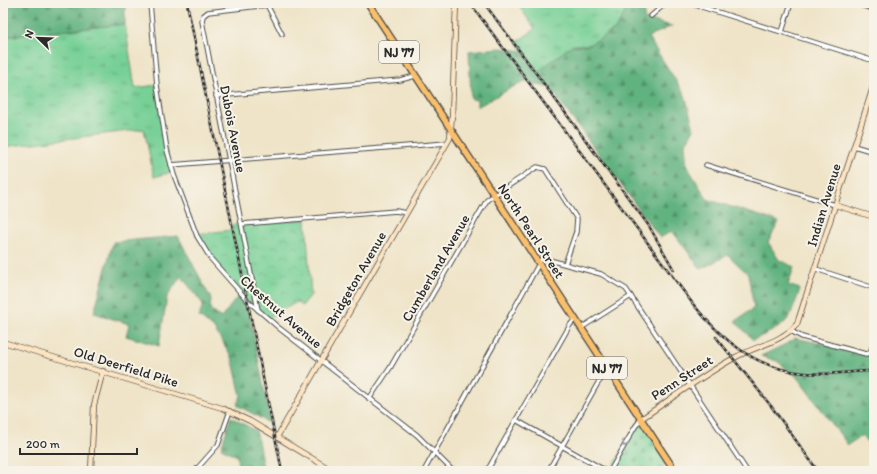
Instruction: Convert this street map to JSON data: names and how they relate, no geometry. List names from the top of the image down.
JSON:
{
  "streets": {
    "main road": ["NJ 77", "North Pearl Street"],
    "street": [
      "Dubois Avenue",
      "Indian Avenue",
      "Cumberland Avenue",
      "Bridgeton Avenue",
      "Chestnut Avenue",
      "Old Deerfield Pike",
      "Penn Street"
    ]
  },
  "crossings": [
    ["Dubois Avenue", "Chestnut Avenue"],
    ["Indian Avenue", "Penn Street"],
    ["North Pearl Street", "Cumberland Avenue"],
    ["North Pearl Street", "Bridgeton Avenue"],
    ["North Pearl Street", "Penn Street"],
    ["Cumberland Avenue", "Chestnut Avenue"],
    ["Bridgeton Avenue", "Chestnut Avenue"],
    ["Bridgeton Avenue", "Old Deerfield Pike"]
  ],
  "scale_bar": "200 m",
  "north": "top left"
}
